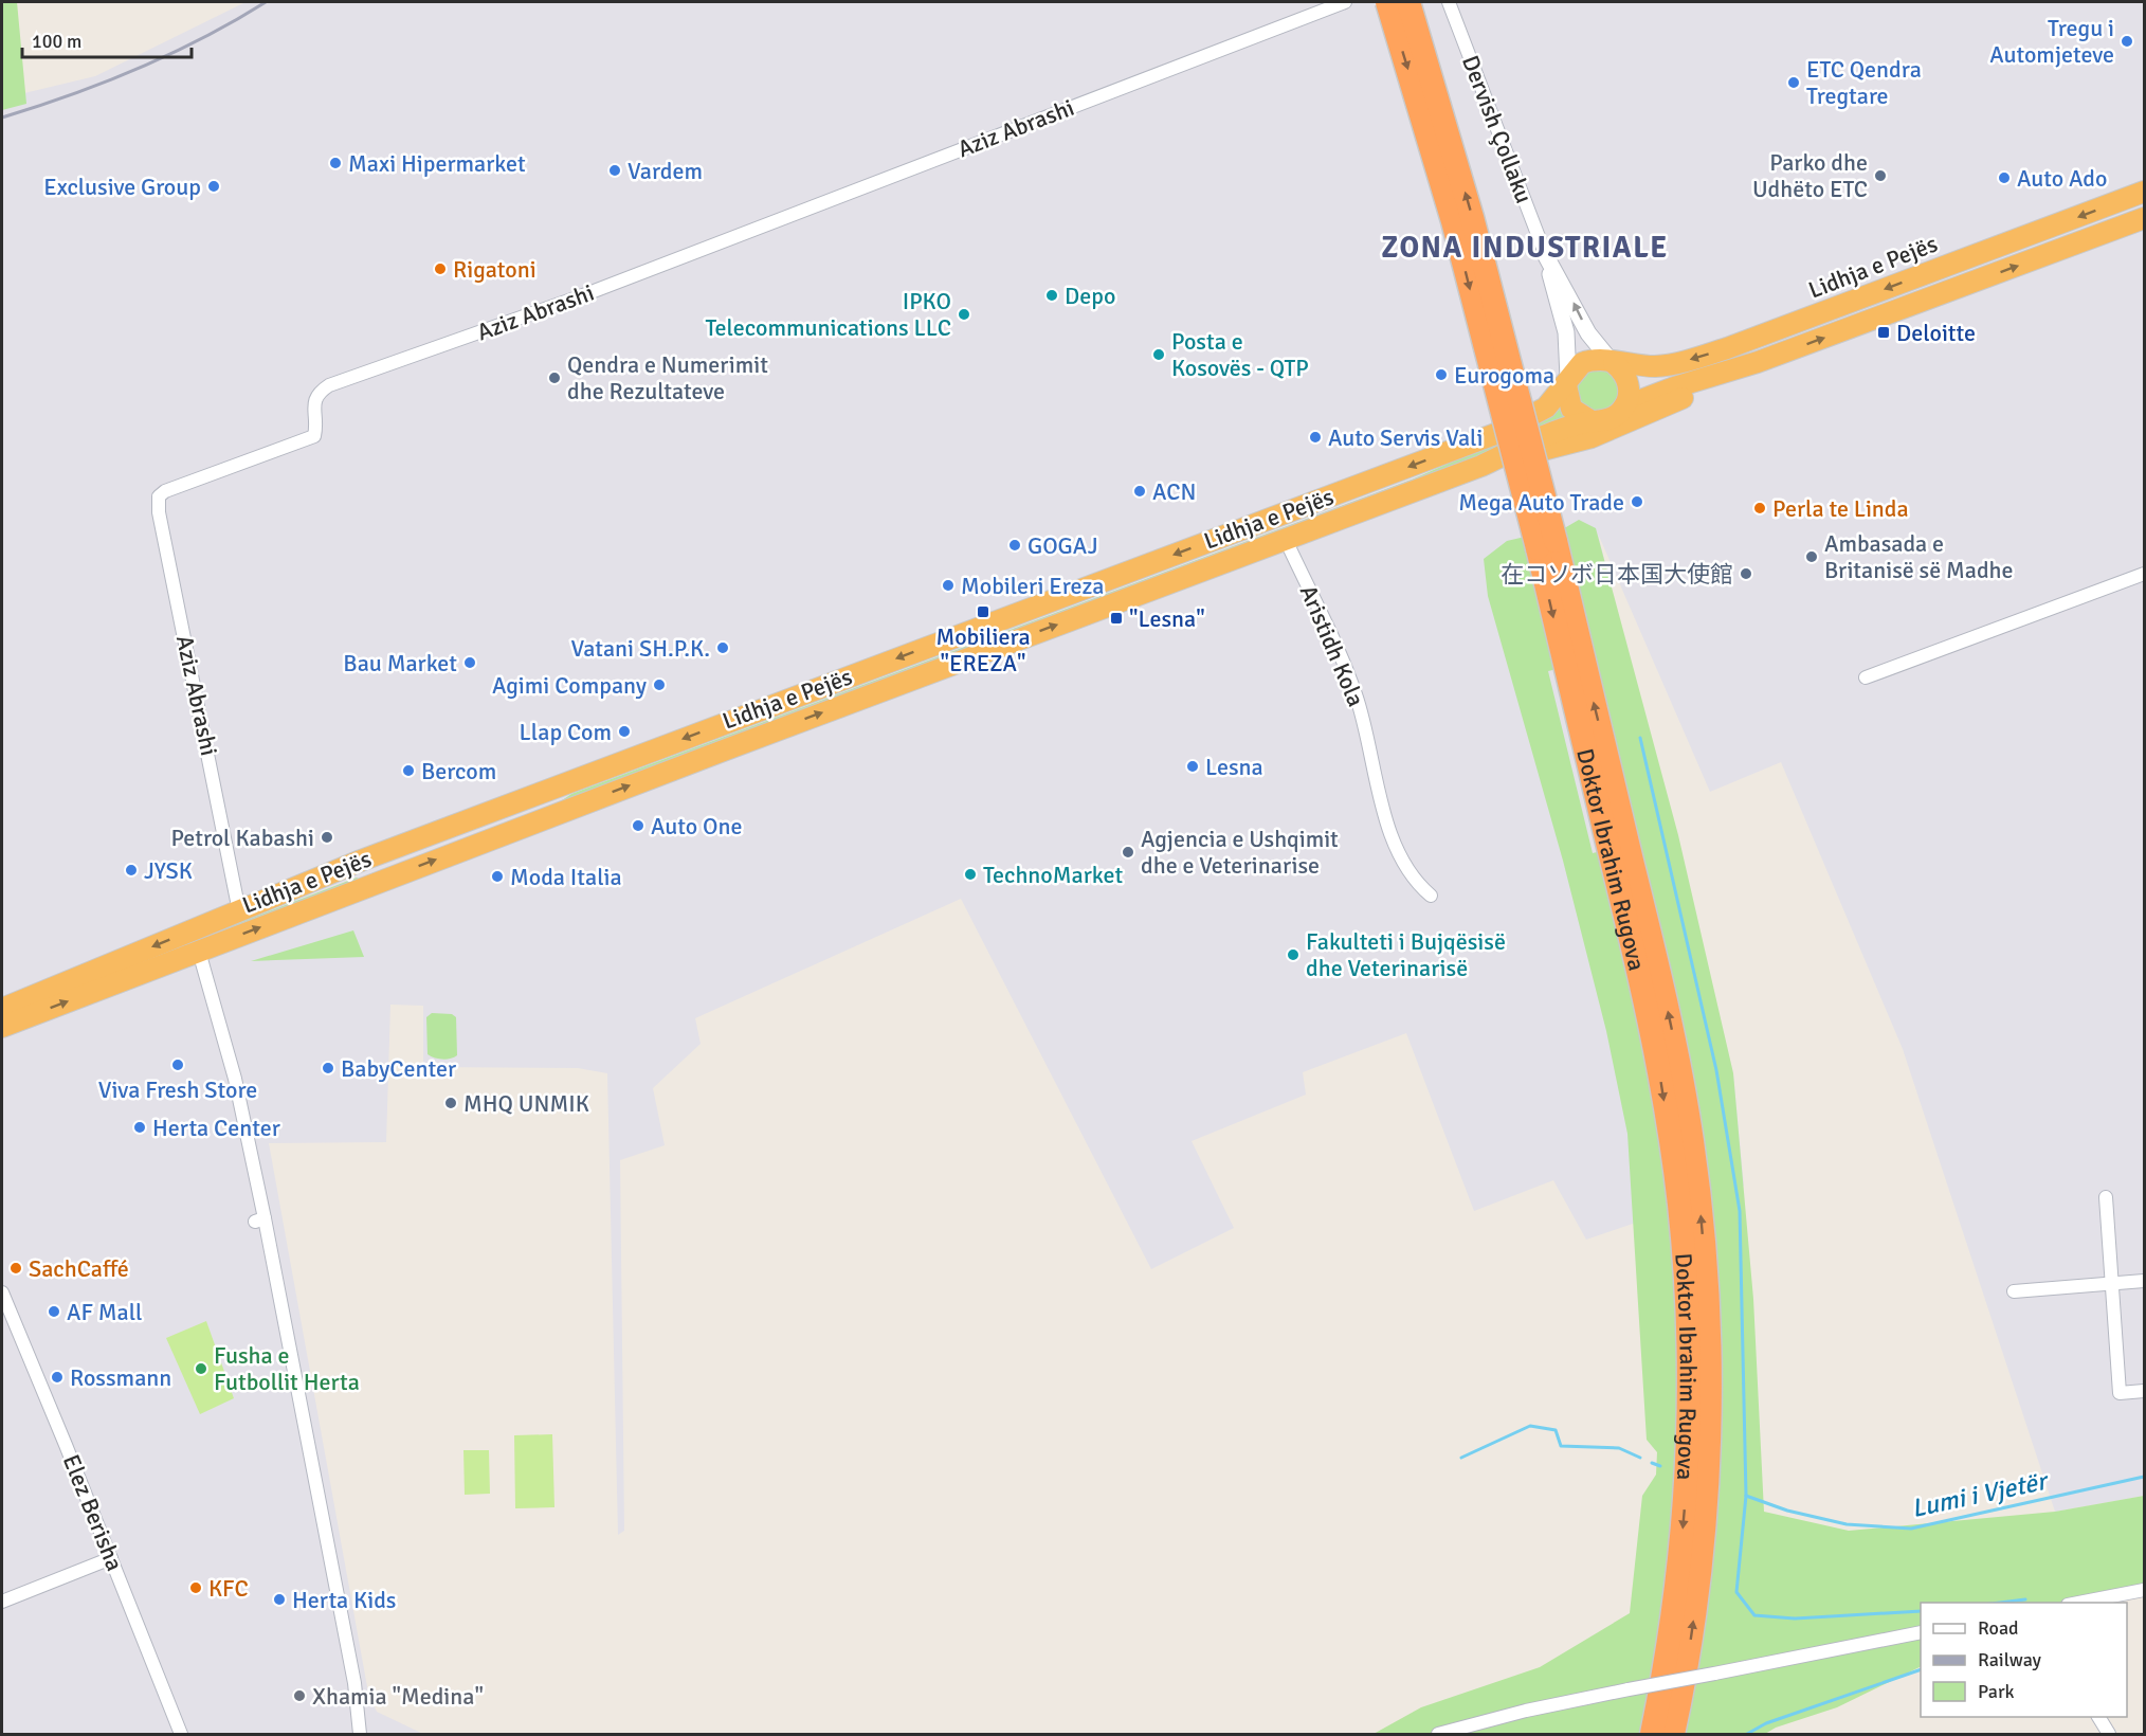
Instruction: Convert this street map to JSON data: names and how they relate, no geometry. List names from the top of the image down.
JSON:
{
  "streets": {
    "highway": ["Lidhja e Pejës", "Doktor Ibrahim Rugova"],
    "street": [
      "Aziz Abrashi",
      "Dervish Çollaku",
      "Aristidh Kola",
      "Elez Berisha"
    ]
  },
  "crossings": [
    ["Aziz Abrashi", "Lidhja e Pejës"],
    ["Lidhja e Pejës", "Aristidh Kola"]
  ],
  "districts": ["ZONA INDUSTRIALE"],
  "water": ["Lumi i Vjetër"],
  "places": {
    "other": [
      "Tregu i Automjeteve",
      "ETC Qendra Tregtare",
      "Maxi Hipermarket",
      "Vardem",
      "Parko dhe Udhëto ETC",
      "Auto Ado",
      "Exclusive Group",
      "Rigatoni",
      "Depo",
      "IPKO Telecommunications LLC",
      "Posta e Kosovës - QTP",
      "Eurogoma",
      "Qendra e Numerimit dhe Rezultateve",
      "Auto Servis Vali",
      "ACN",
      "Mega Auto Trade",
      "Perla te Linda",
      "GOGAJ",
      "Ambasada e Britanisë së Madhe",
      "在コソボ日本国大使館",
      "Mobileri Ereza",
      "Vatani SH.P.K.",
      "Bau Market",
      "Agimi Company",
      "Llap Com",
      "Lesna",
      "Bercom",
      "Auto One",
      "Petrol Kabashi",
      "Agjencia e Ushqimit dhe e Veterinarise",
      "JYSK",
      "TechnoMarket",
      "Moda Italia",
      "Fakulteti i Bujqësisë dhe Veterinarisë",
      "Viva Fresh Store",
      "BabyCenter",
      "MHQ UNMIK",
      "Herta Center",
      "SachCaffé",
      "AF Mall",
      "Fusha e Futbollit Herta",
      "Rossmann",
      "KFC",
      "Herta Kids",
      "Xhamia \"Medina\""
    ],
    "transit": ["Deloitte", "Mobiliera \"EREZA\"", "\"Lesna\""]
  },
  "legend": ["Road", "Railway", "Park"],
  "scale_bar": "100 m"
}
